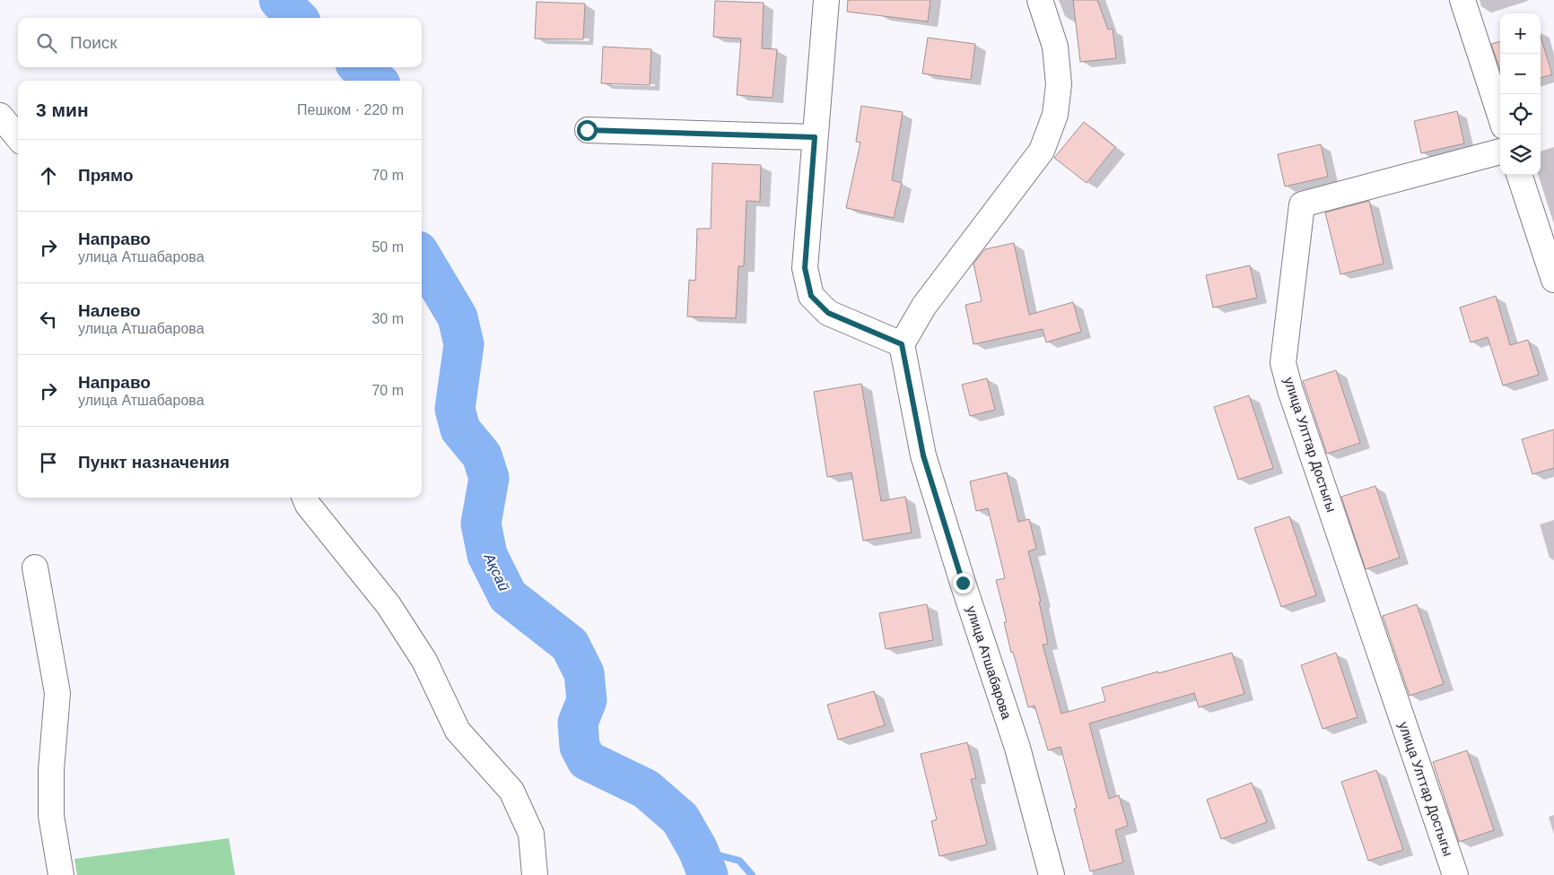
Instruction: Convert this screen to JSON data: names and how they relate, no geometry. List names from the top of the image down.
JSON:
{
  "streets": {
    "street": ["улица Улттар Достыгы", "улица Атшабарова"]
  },
  "water": ["Ақсай"],
  "page": {
    "map_buttons": ["+", "−"],
    "search": "Поиск",
    "heading": ["3 мин", "Пешком · 220 m"],
    "list": [
      ["Прямо", "70 m"],
      ["Направо", "улица Атшабарова", "50 m"],
      ["Налево", "улица Атшабарова", "30 m"],
      ["Направо", "улица Атшабарова", "70 m"],
      "Пункт назначения"
    ]
  }
}
